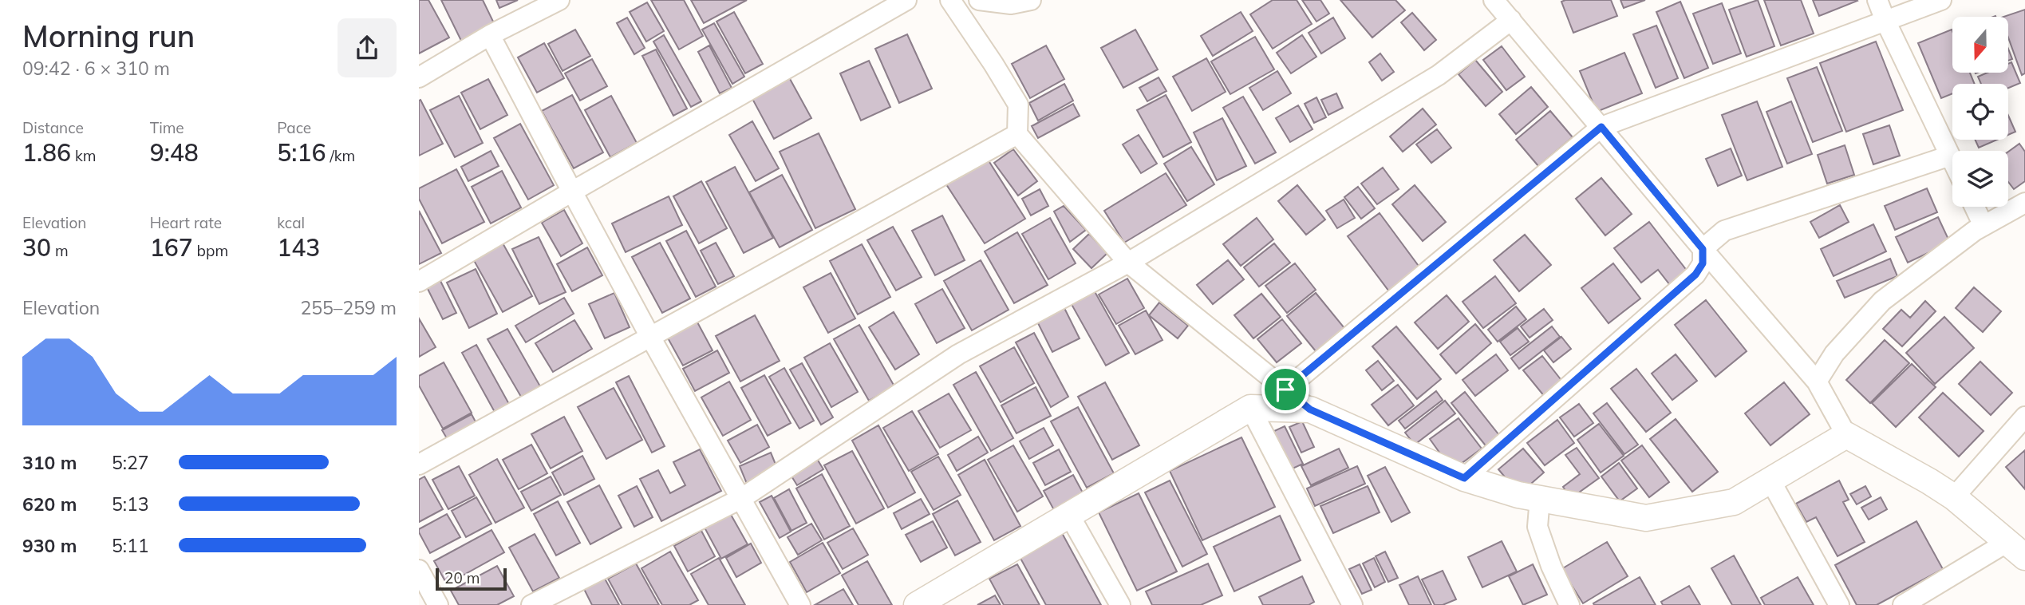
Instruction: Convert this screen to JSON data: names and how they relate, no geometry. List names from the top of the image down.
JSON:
{
  "scale_bar": "20 m",
  "north": "bottom",
  "page": {
    "heading": ["Morning run", "09:42 · 6 × 310 m"],
    "stats": [
      ["Distance", "1.86 km"],
      ["Time", "9:48"],
      ["Pace", "5:16 /km"],
      ["Elevation", "30 m"],
      ["Heart rate", "167 bpm"],
      ["kcal", "143"]
    ],
    "chart": ["Elevation", "255–259 m"],
    "list": [
      {
        "name": "310 m",
        "note": "5:27"
      },
      {
        "name": "620 m",
        "note": "5:13"
      },
      {
        "name": "930 m",
        "note": "5:11"
      }
    ],
    "scale": "20 m"
  }
}
